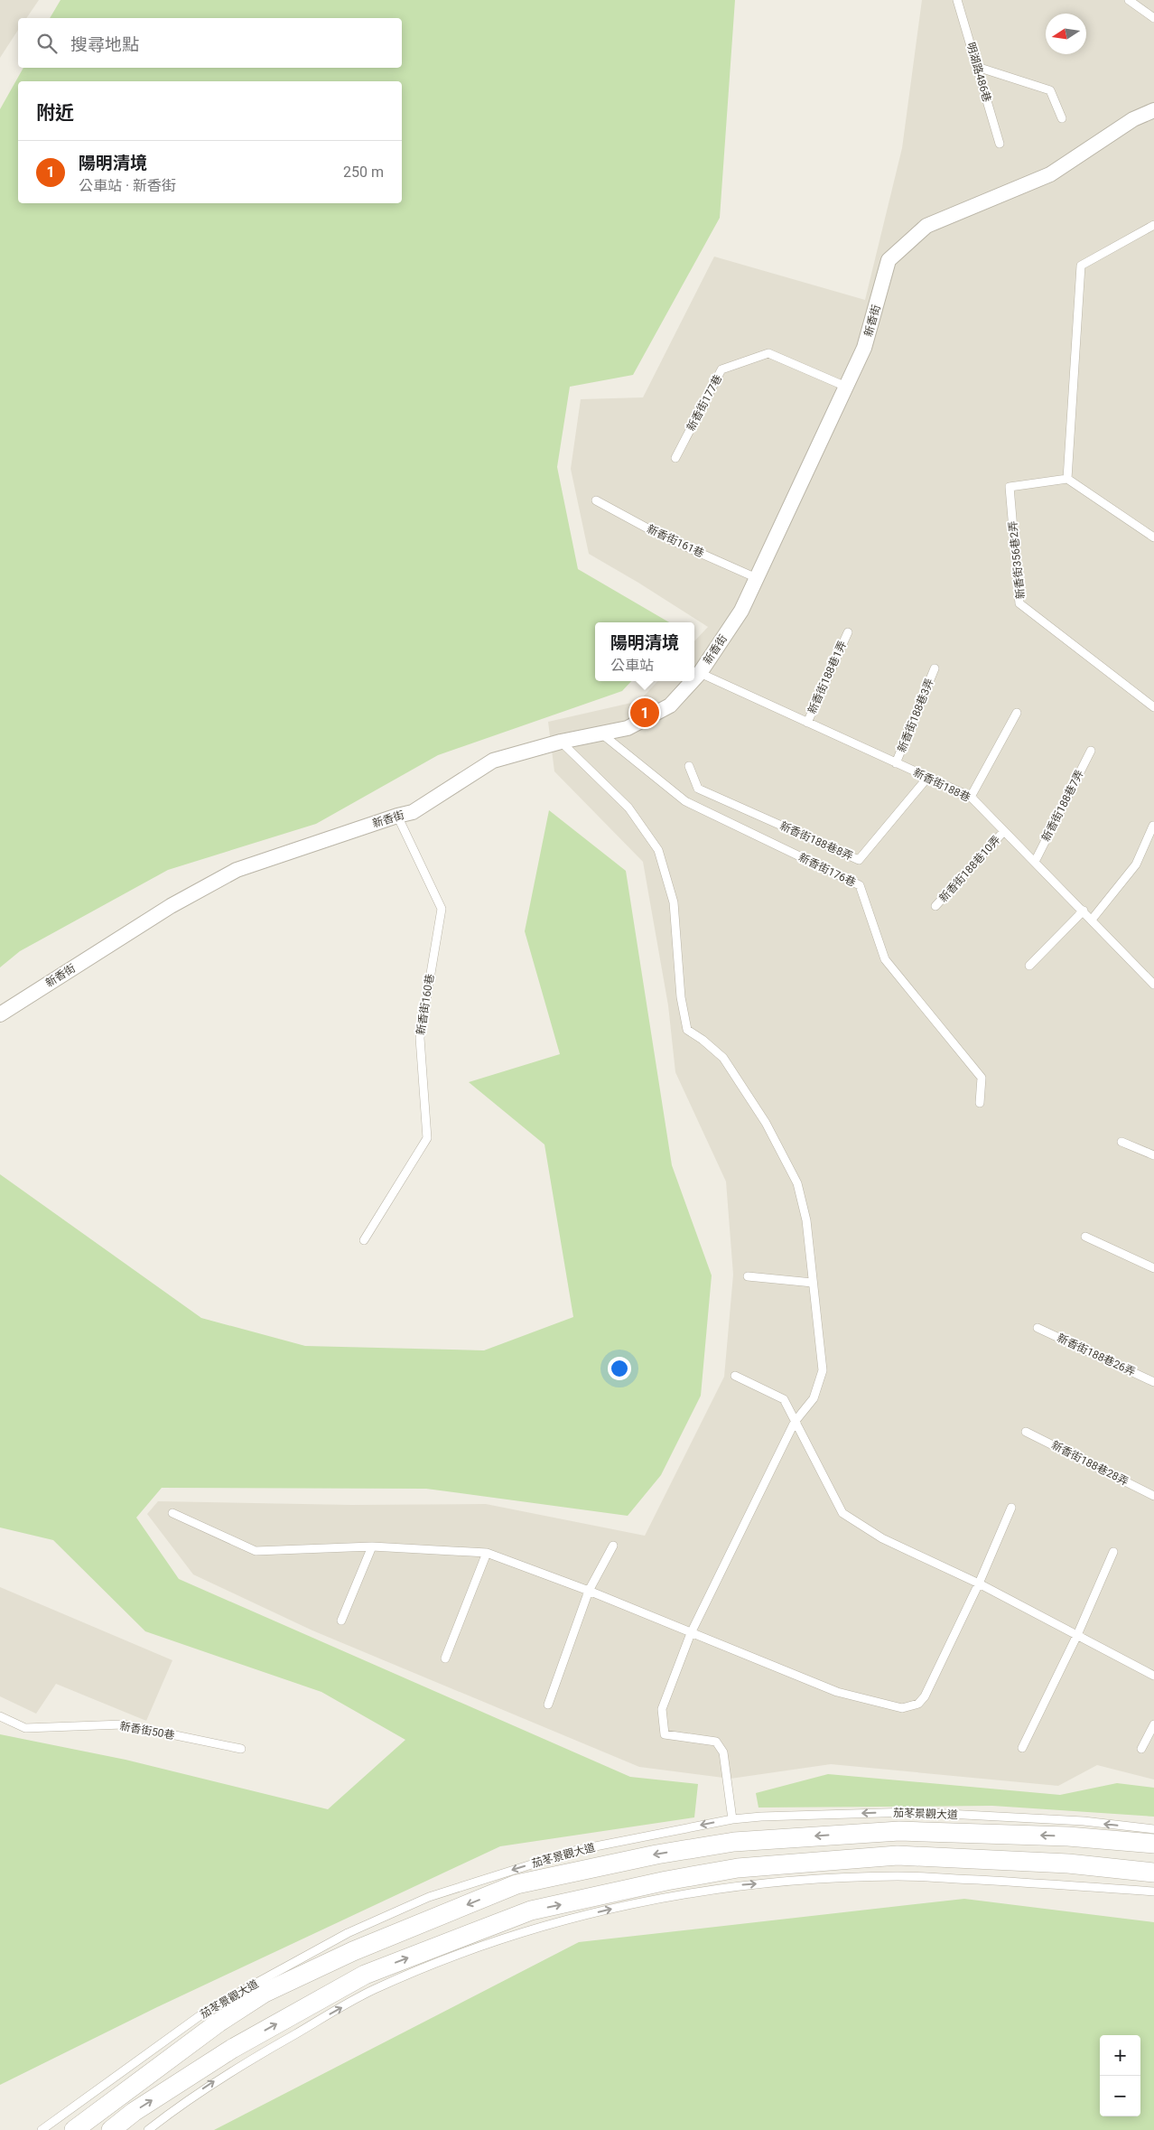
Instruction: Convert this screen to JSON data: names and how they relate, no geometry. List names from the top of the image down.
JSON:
{
  "streets": {
    "street": ["新香街", "茄苳景觀大道"],
    "lane": [
      "明湖路486巷",
      "新香街177巷",
      "新香街161巷",
      "新香街356巷2弄",
      "新香街188巷1弄",
      "新香街188巷3弄",
      "新香街188巷",
      "新香街188巷7弄",
      "新香街188巷8弄",
      "新香街188巷10弄",
      "新香街176巷",
      "新香街160巷",
      "新香街188巷26弄",
      "新香街188巷28弄",
      "新香街50巷"
    ]
  },
  "crossings": [
    ["新香街", "新香街177巷"],
    ["新香街", "新香街161巷"],
    ["新香街", "新香街188巷"],
    ["新香街", "新香街176巷"],
    ["新香街", "新香街160巷"],
    ["新香街188巷1弄", "新香街188巷"],
    ["新香街188巷3弄", "新香街188巷"],
    ["新香街188巷", "新香街188巷7弄"],
    ["新香街188巷", "新香街188巷8弄"],
    ["新香街188巷", "新香街188巷10弄"]
  ],
  "north": "left",
  "page": {
    "search": "搜尋地點",
    "heading": "附近",
    "list": [
      {
        "mark": "1",
        "name": "陽明清境",
        "note": "公車站 · 新香街",
        "value": "250 m"
      }
    ],
    "popup": ["陽明清境", "公車站"],
    "pins": "1",
    "map_buttons": ["+", "−"]
  }
}
